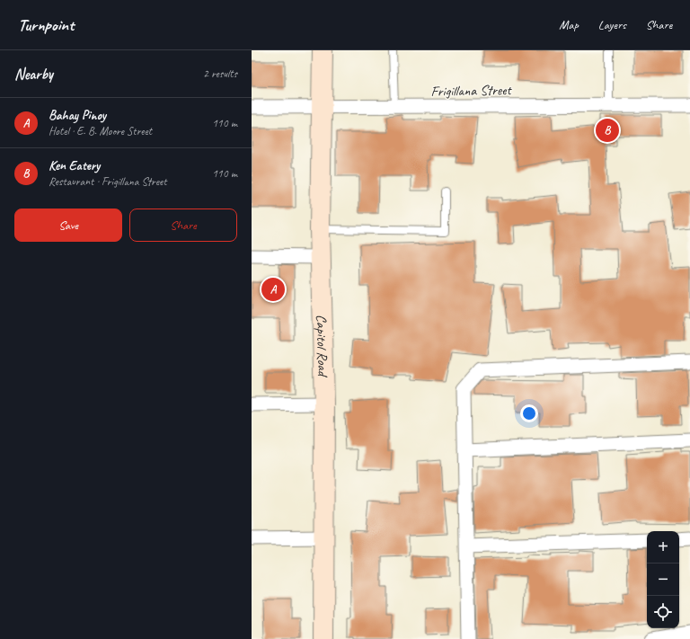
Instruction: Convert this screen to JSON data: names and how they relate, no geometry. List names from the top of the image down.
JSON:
{
  "streets": {
    "street": ["Frigillana Street", "Capitol Road"]
  },
  "crossings": [
    ["Frigillana Street", "Capitol Road"]
  ],
  "page": {
    "header": "Turnpoint",
    "nav": ["Map", "Layers", "Share"],
    "heading": ["Nearby", "2 results"],
    "list": [
      {
        "mark": "A",
        "name": "Bahay Pinoy",
        "note": "Hotel · E. B. Moore Street",
        "value": "110 m"
      },
      {
        "mark": "B",
        "name": "Ken Eatery",
        "note": "Restaurant · Frigillana Street",
        "value": "110 m"
      }
    ],
    "pins": ["B", "A"],
    "buttons": ["Save", "Share"],
    "map_buttons": ["+", "−"]
  }
}
